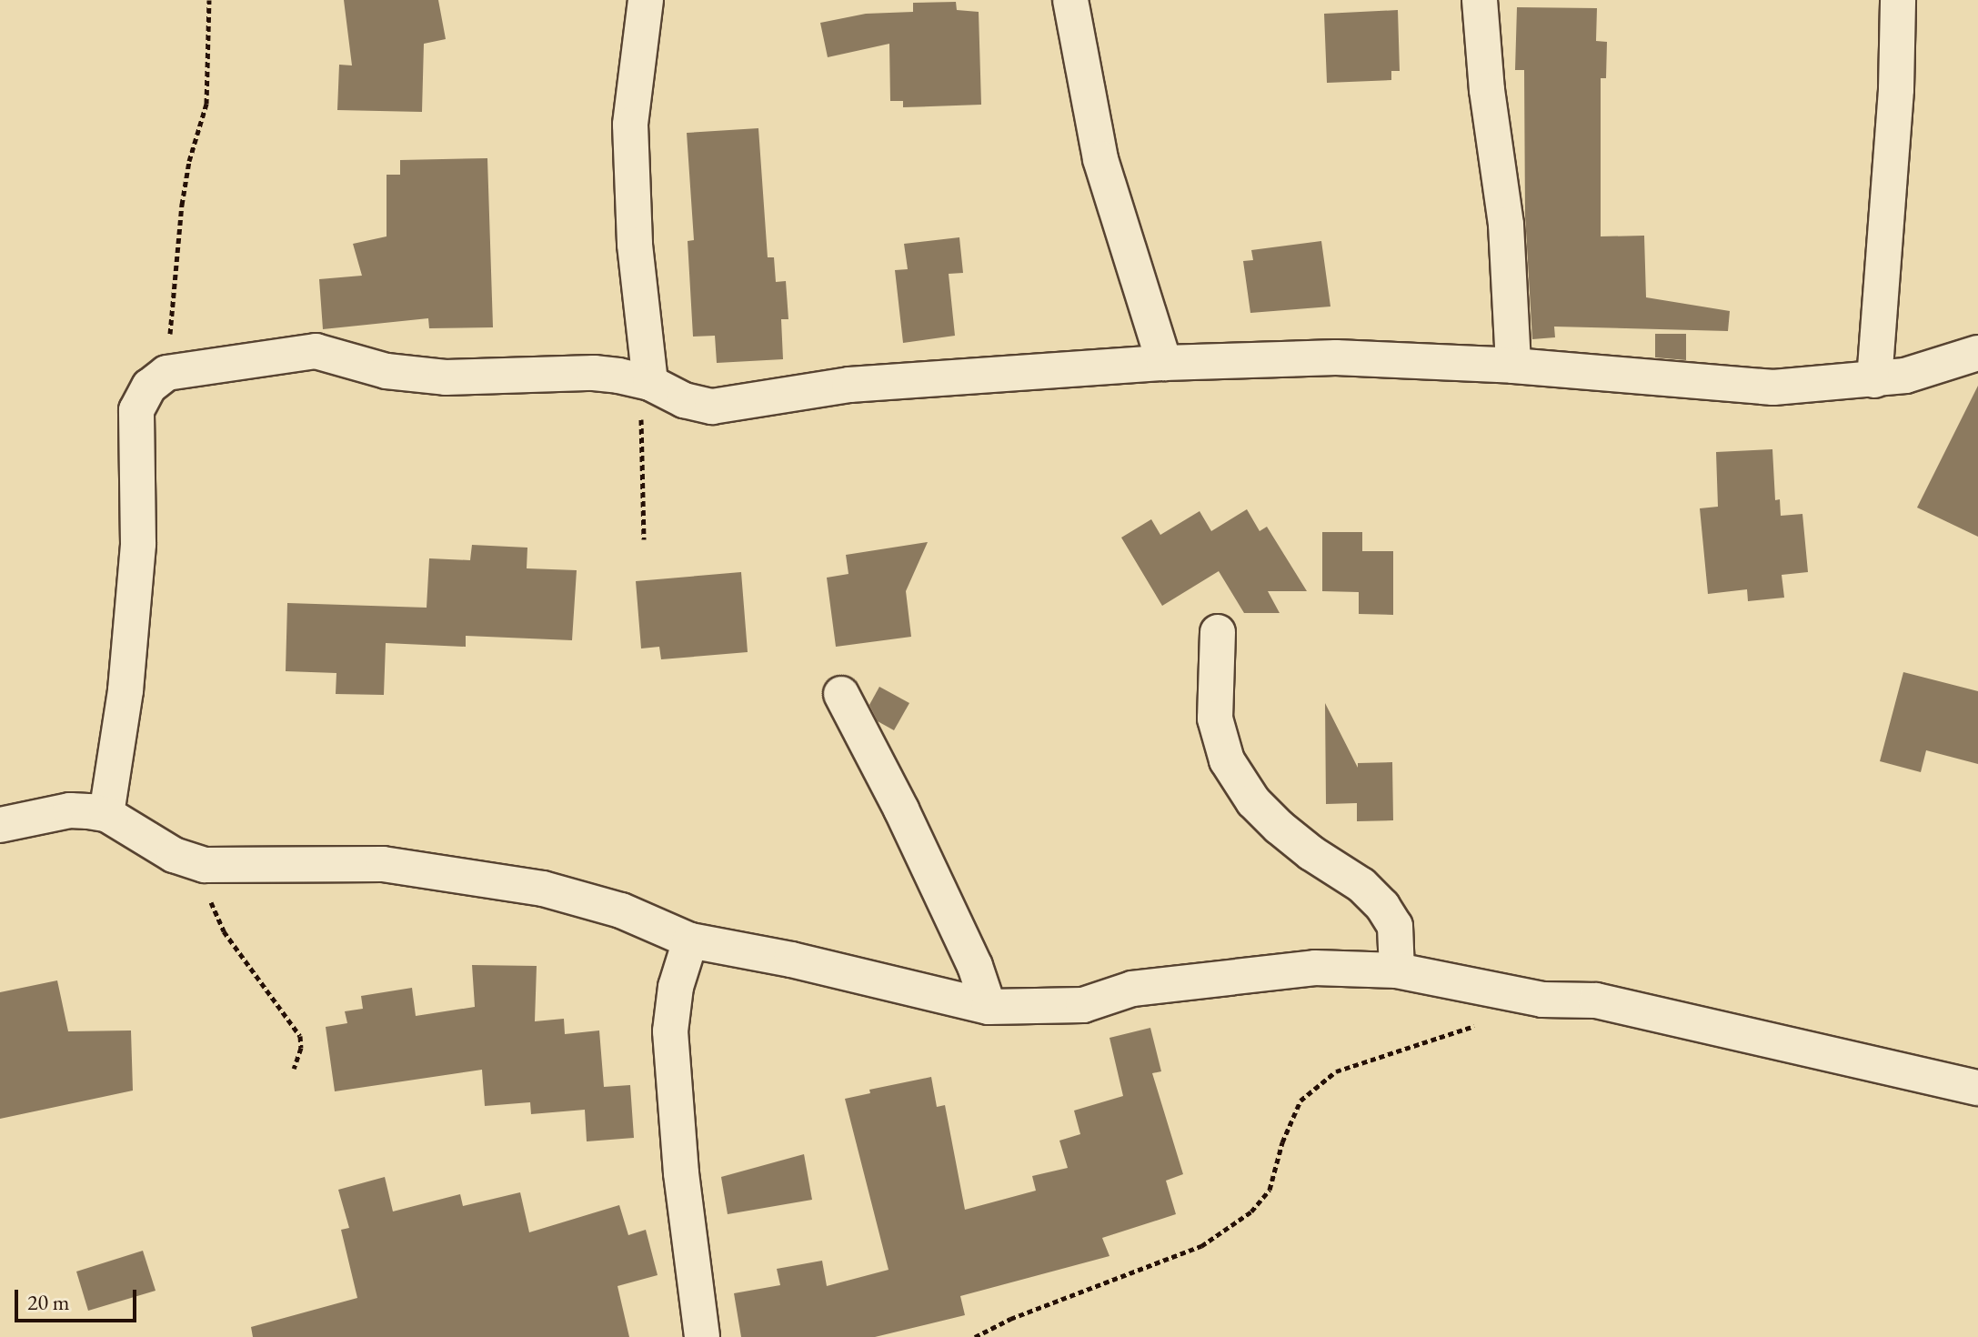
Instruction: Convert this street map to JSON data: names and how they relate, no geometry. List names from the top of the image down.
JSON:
{
  "scale_bar": "20 m"
}
